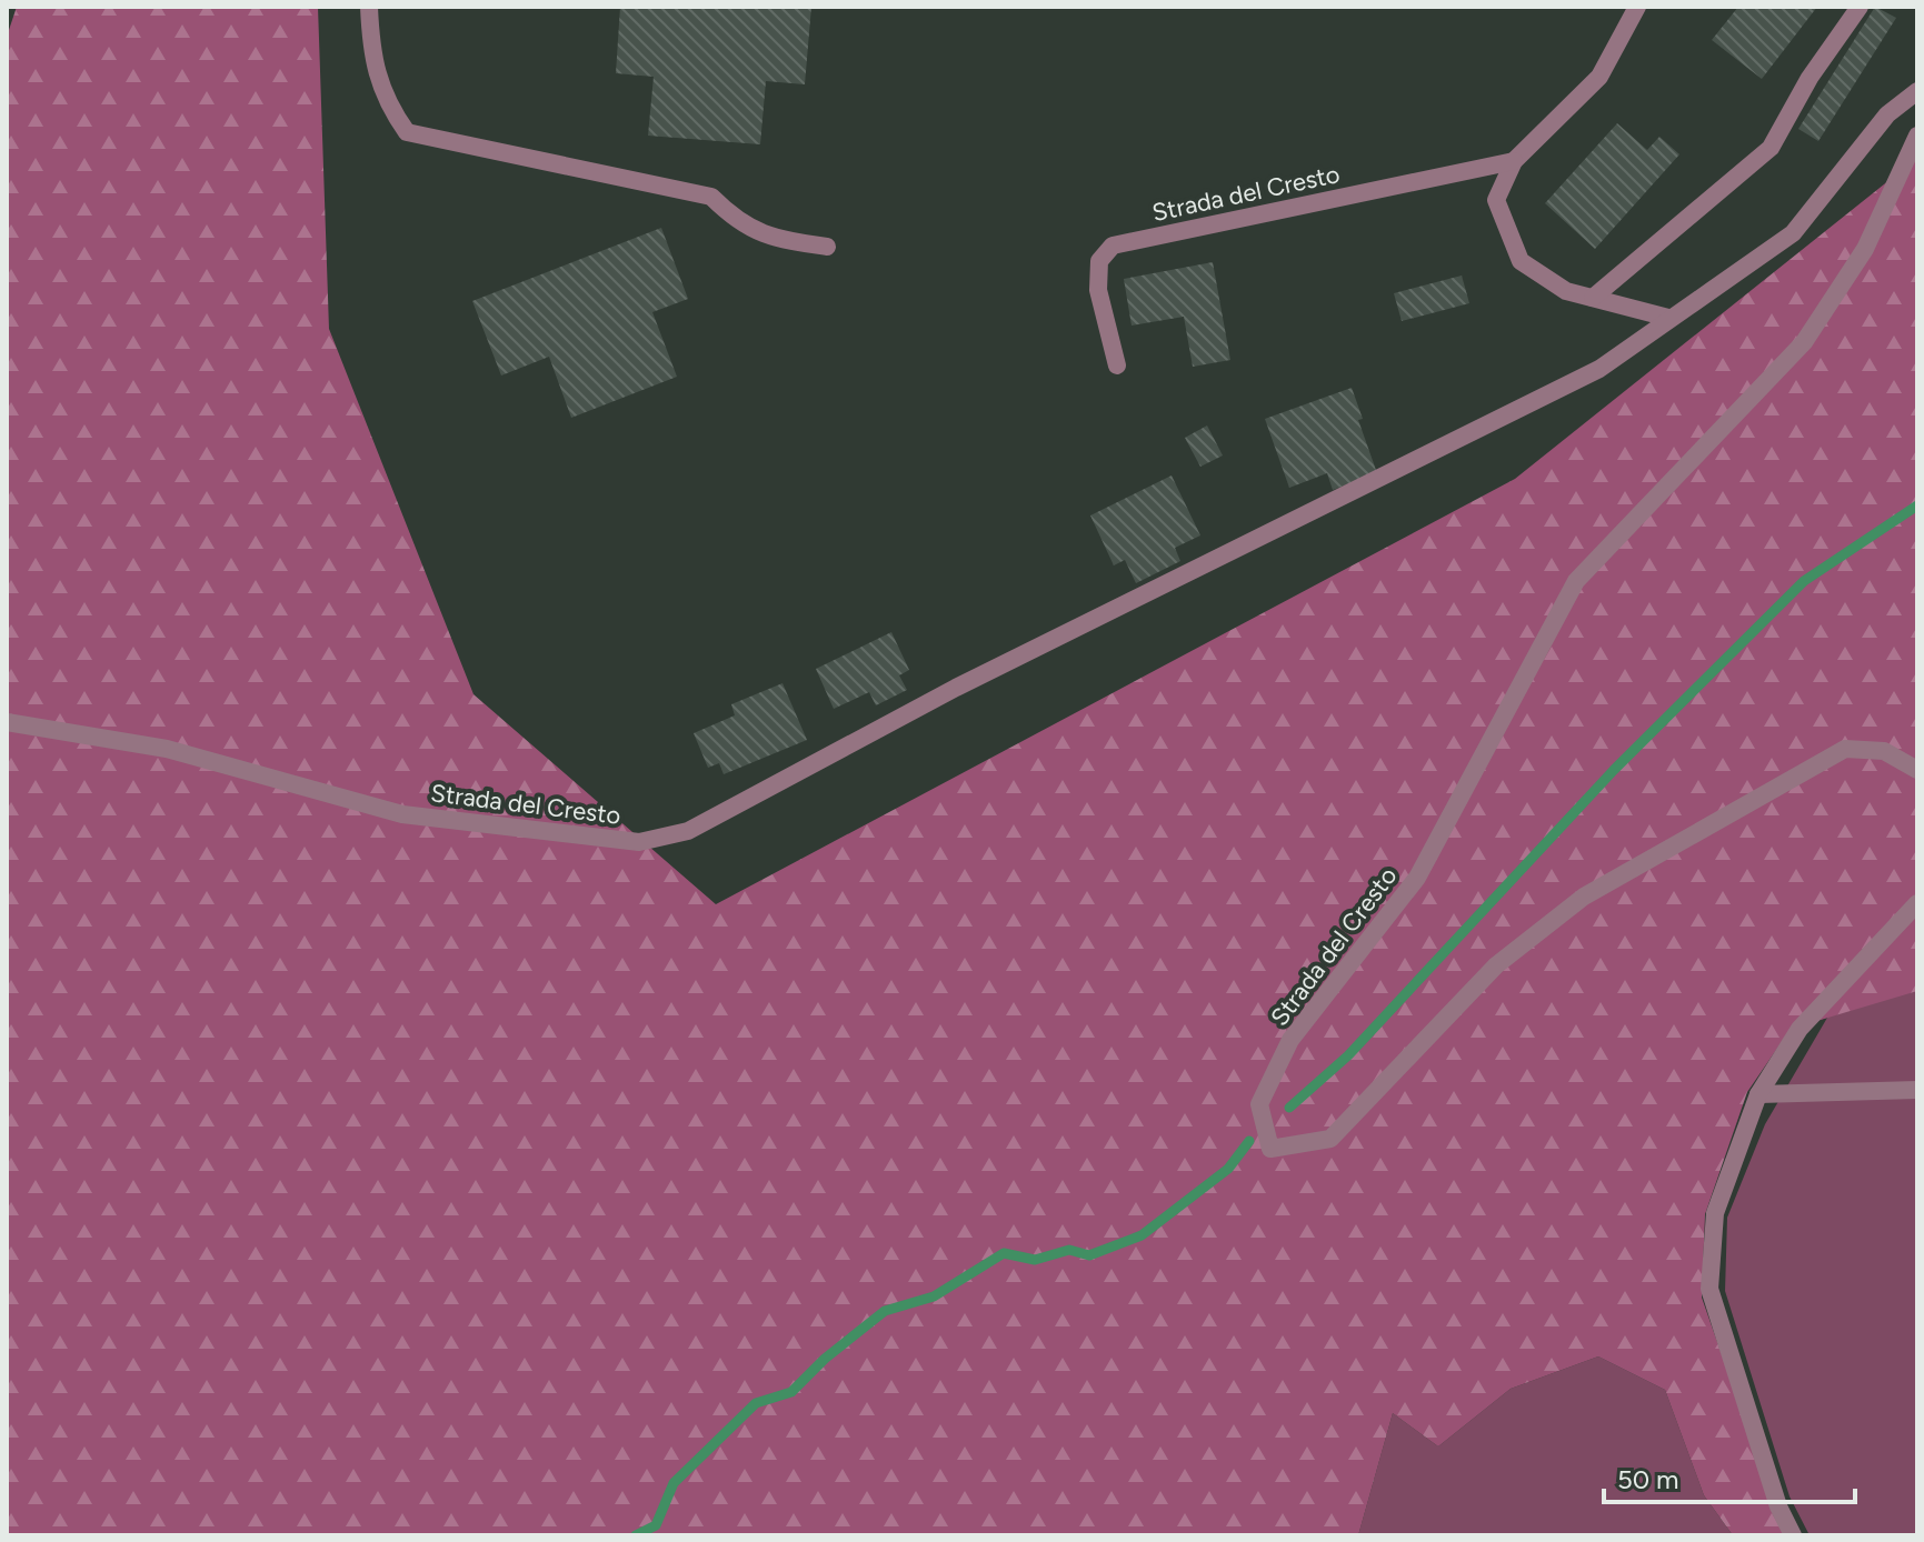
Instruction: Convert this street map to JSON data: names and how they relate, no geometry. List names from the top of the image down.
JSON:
{
  "streets": {
    "street": ["Strada del Cresto"]
  },
  "scale_bar": "50 m"
}
